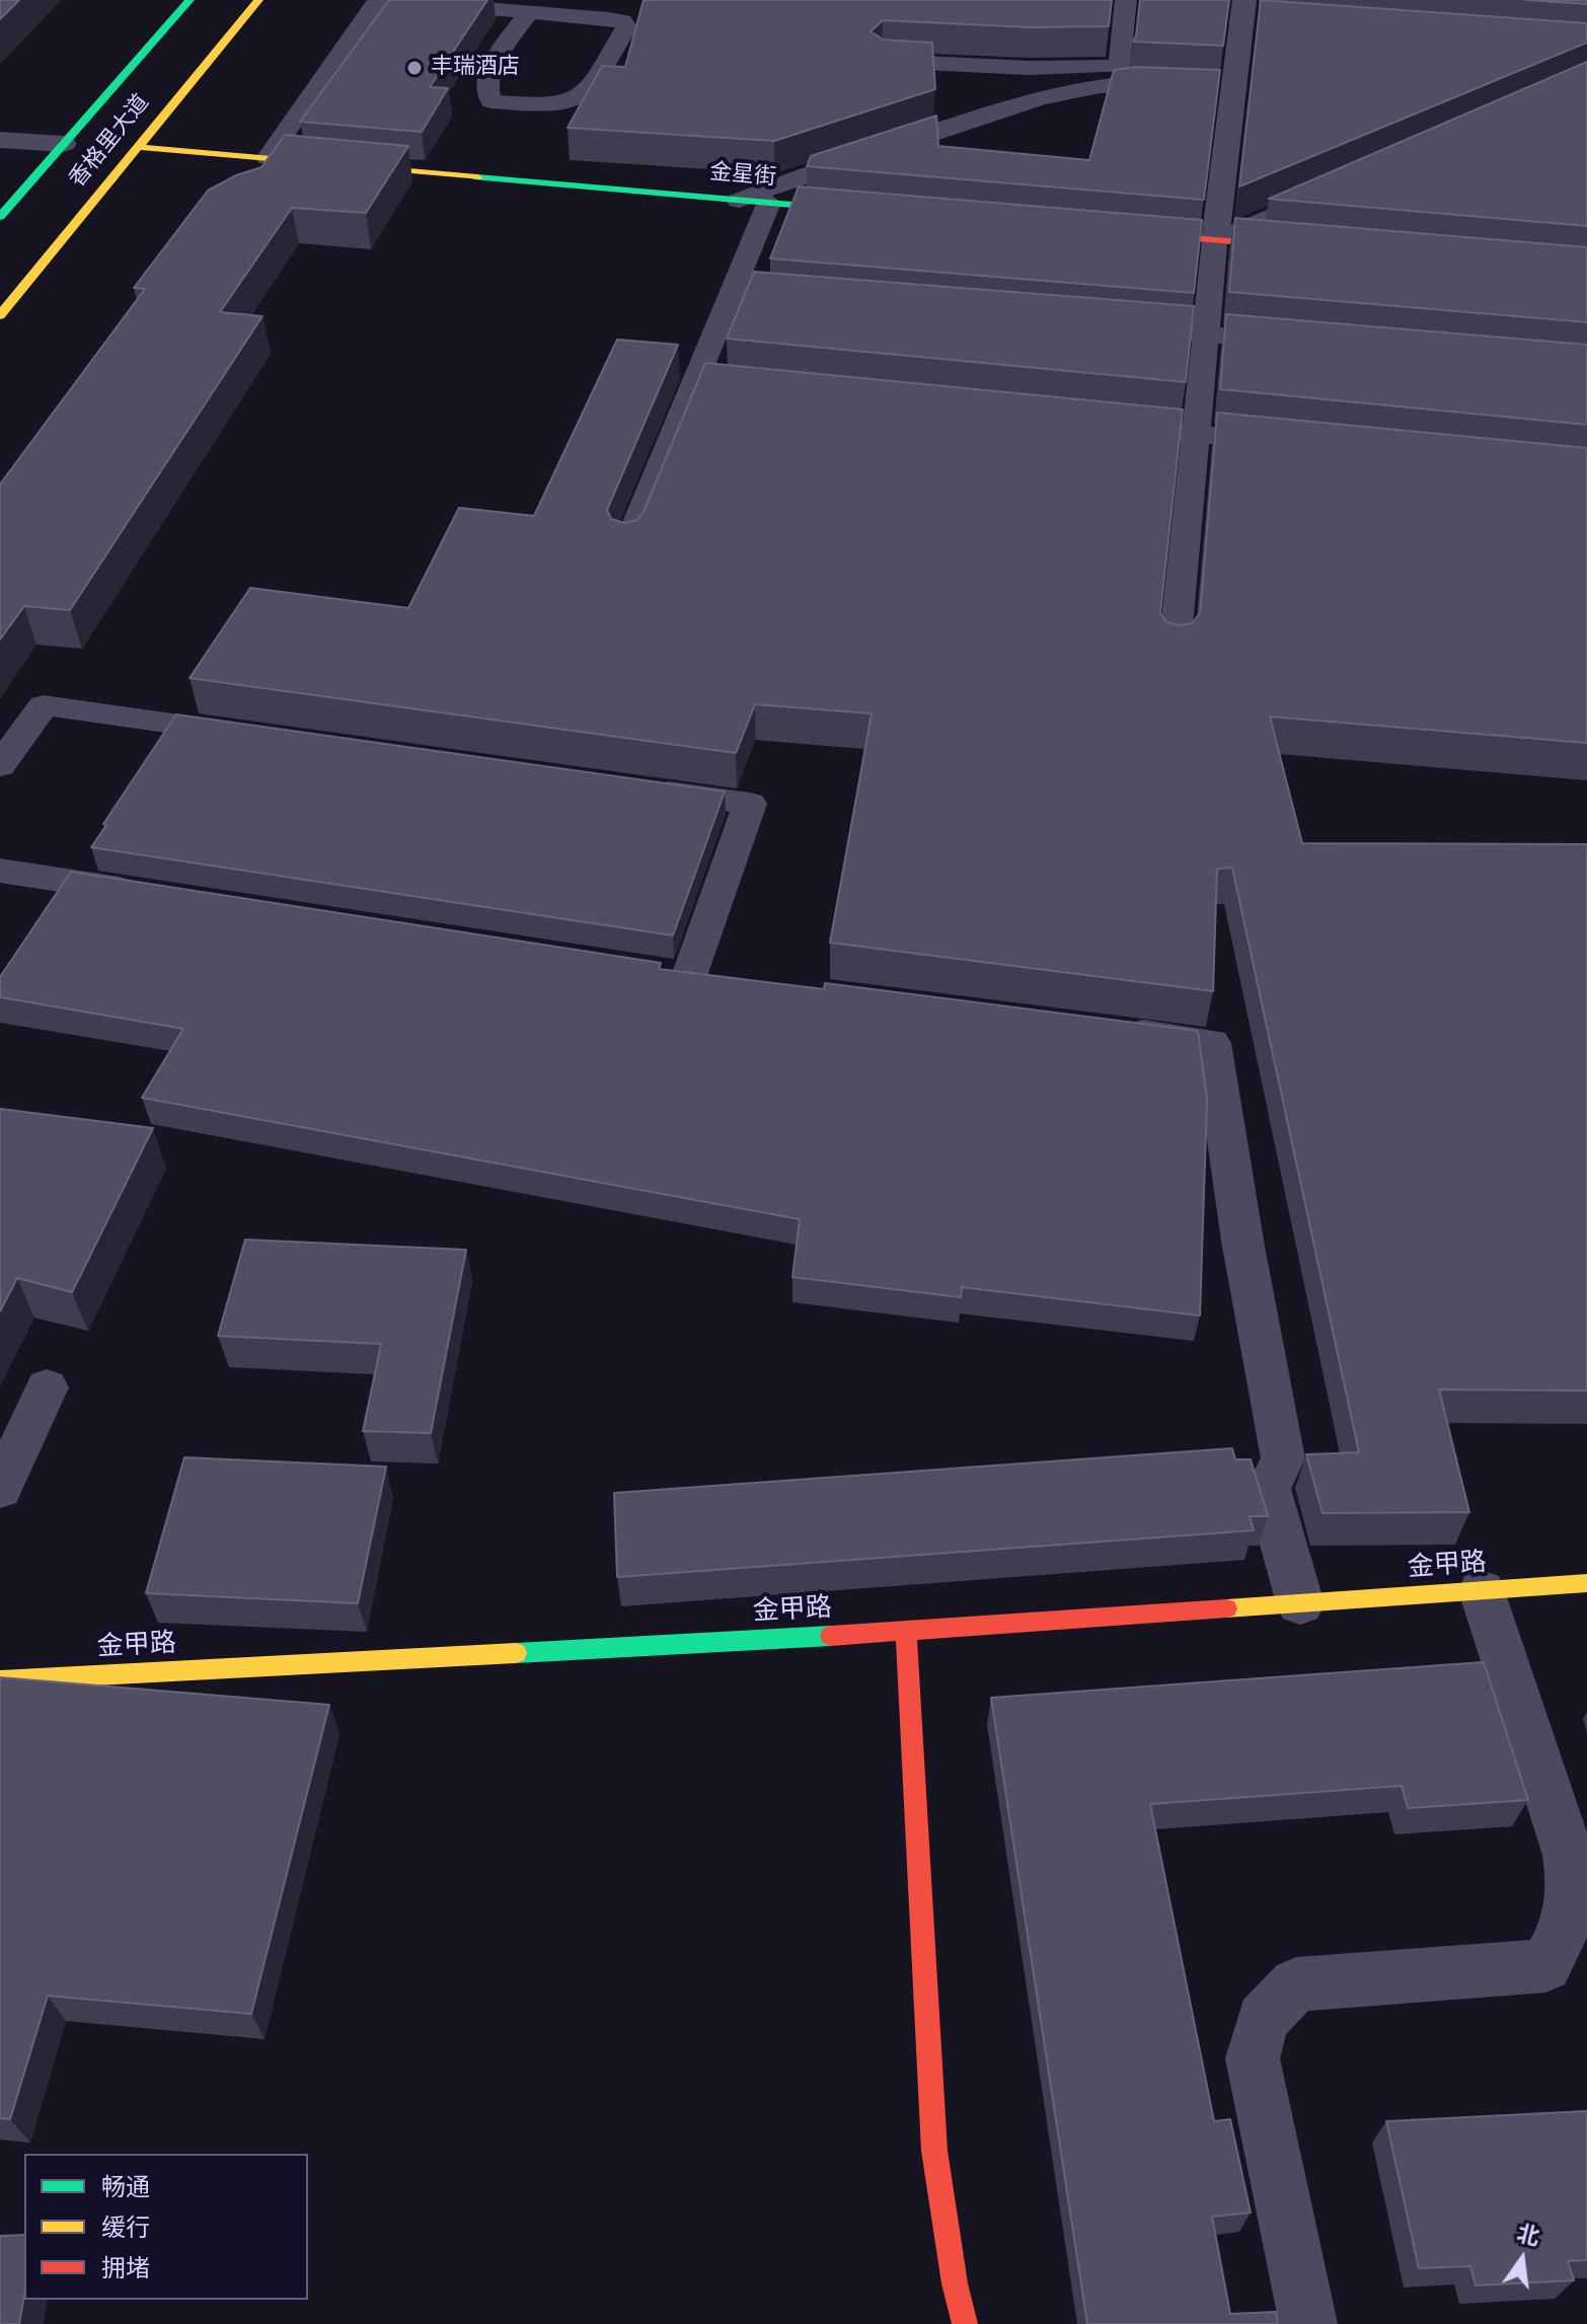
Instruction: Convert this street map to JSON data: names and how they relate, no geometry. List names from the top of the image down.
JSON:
{
  "streets": {
    "street": ["香格里大道", "金星街", "金甲路"]
  },
  "crossings": [
    ["香格里大道", "金星街"]
  ],
  "places": ["丰瑞酒店"],
  "legend": ["畅通", "缓行", "拥堵"],
  "north": "top"
}
